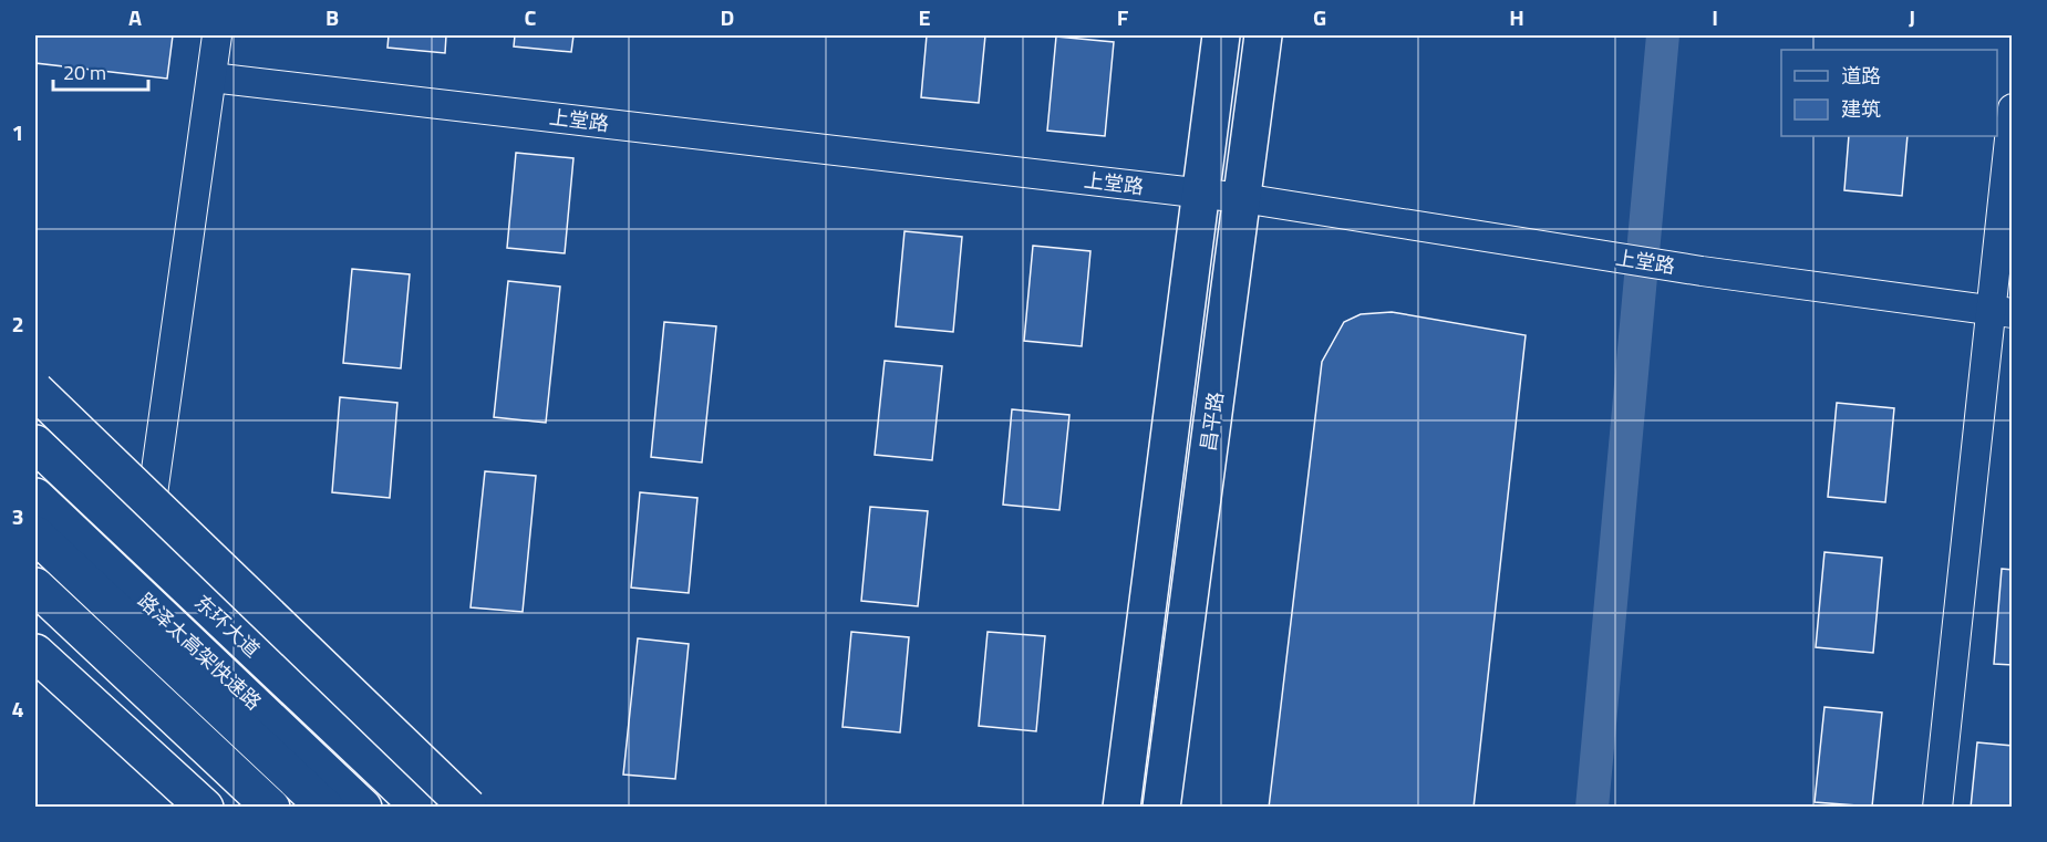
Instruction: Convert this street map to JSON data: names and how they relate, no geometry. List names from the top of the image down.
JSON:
{
  "streets": {
    "main road": ["昌平路", "东环大道", "路泽太高架快速路"],
    "street": ["上堂路"]
  },
  "crossings": [
    ["上堂路", "昌平路"]
  ],
  "legend": ["道路", "建筑"],
  "scale_bar": "20 m",
  "grid": {
    "columns": [
      "A",
      "B",
      "C",
      "D",
      "E",
      "F",
      "G",
      "H",
      "I",
      "J"
    ],
    "rows": [
      "1",
      "2",
      "3",
      "4"
    ]
  }
}
